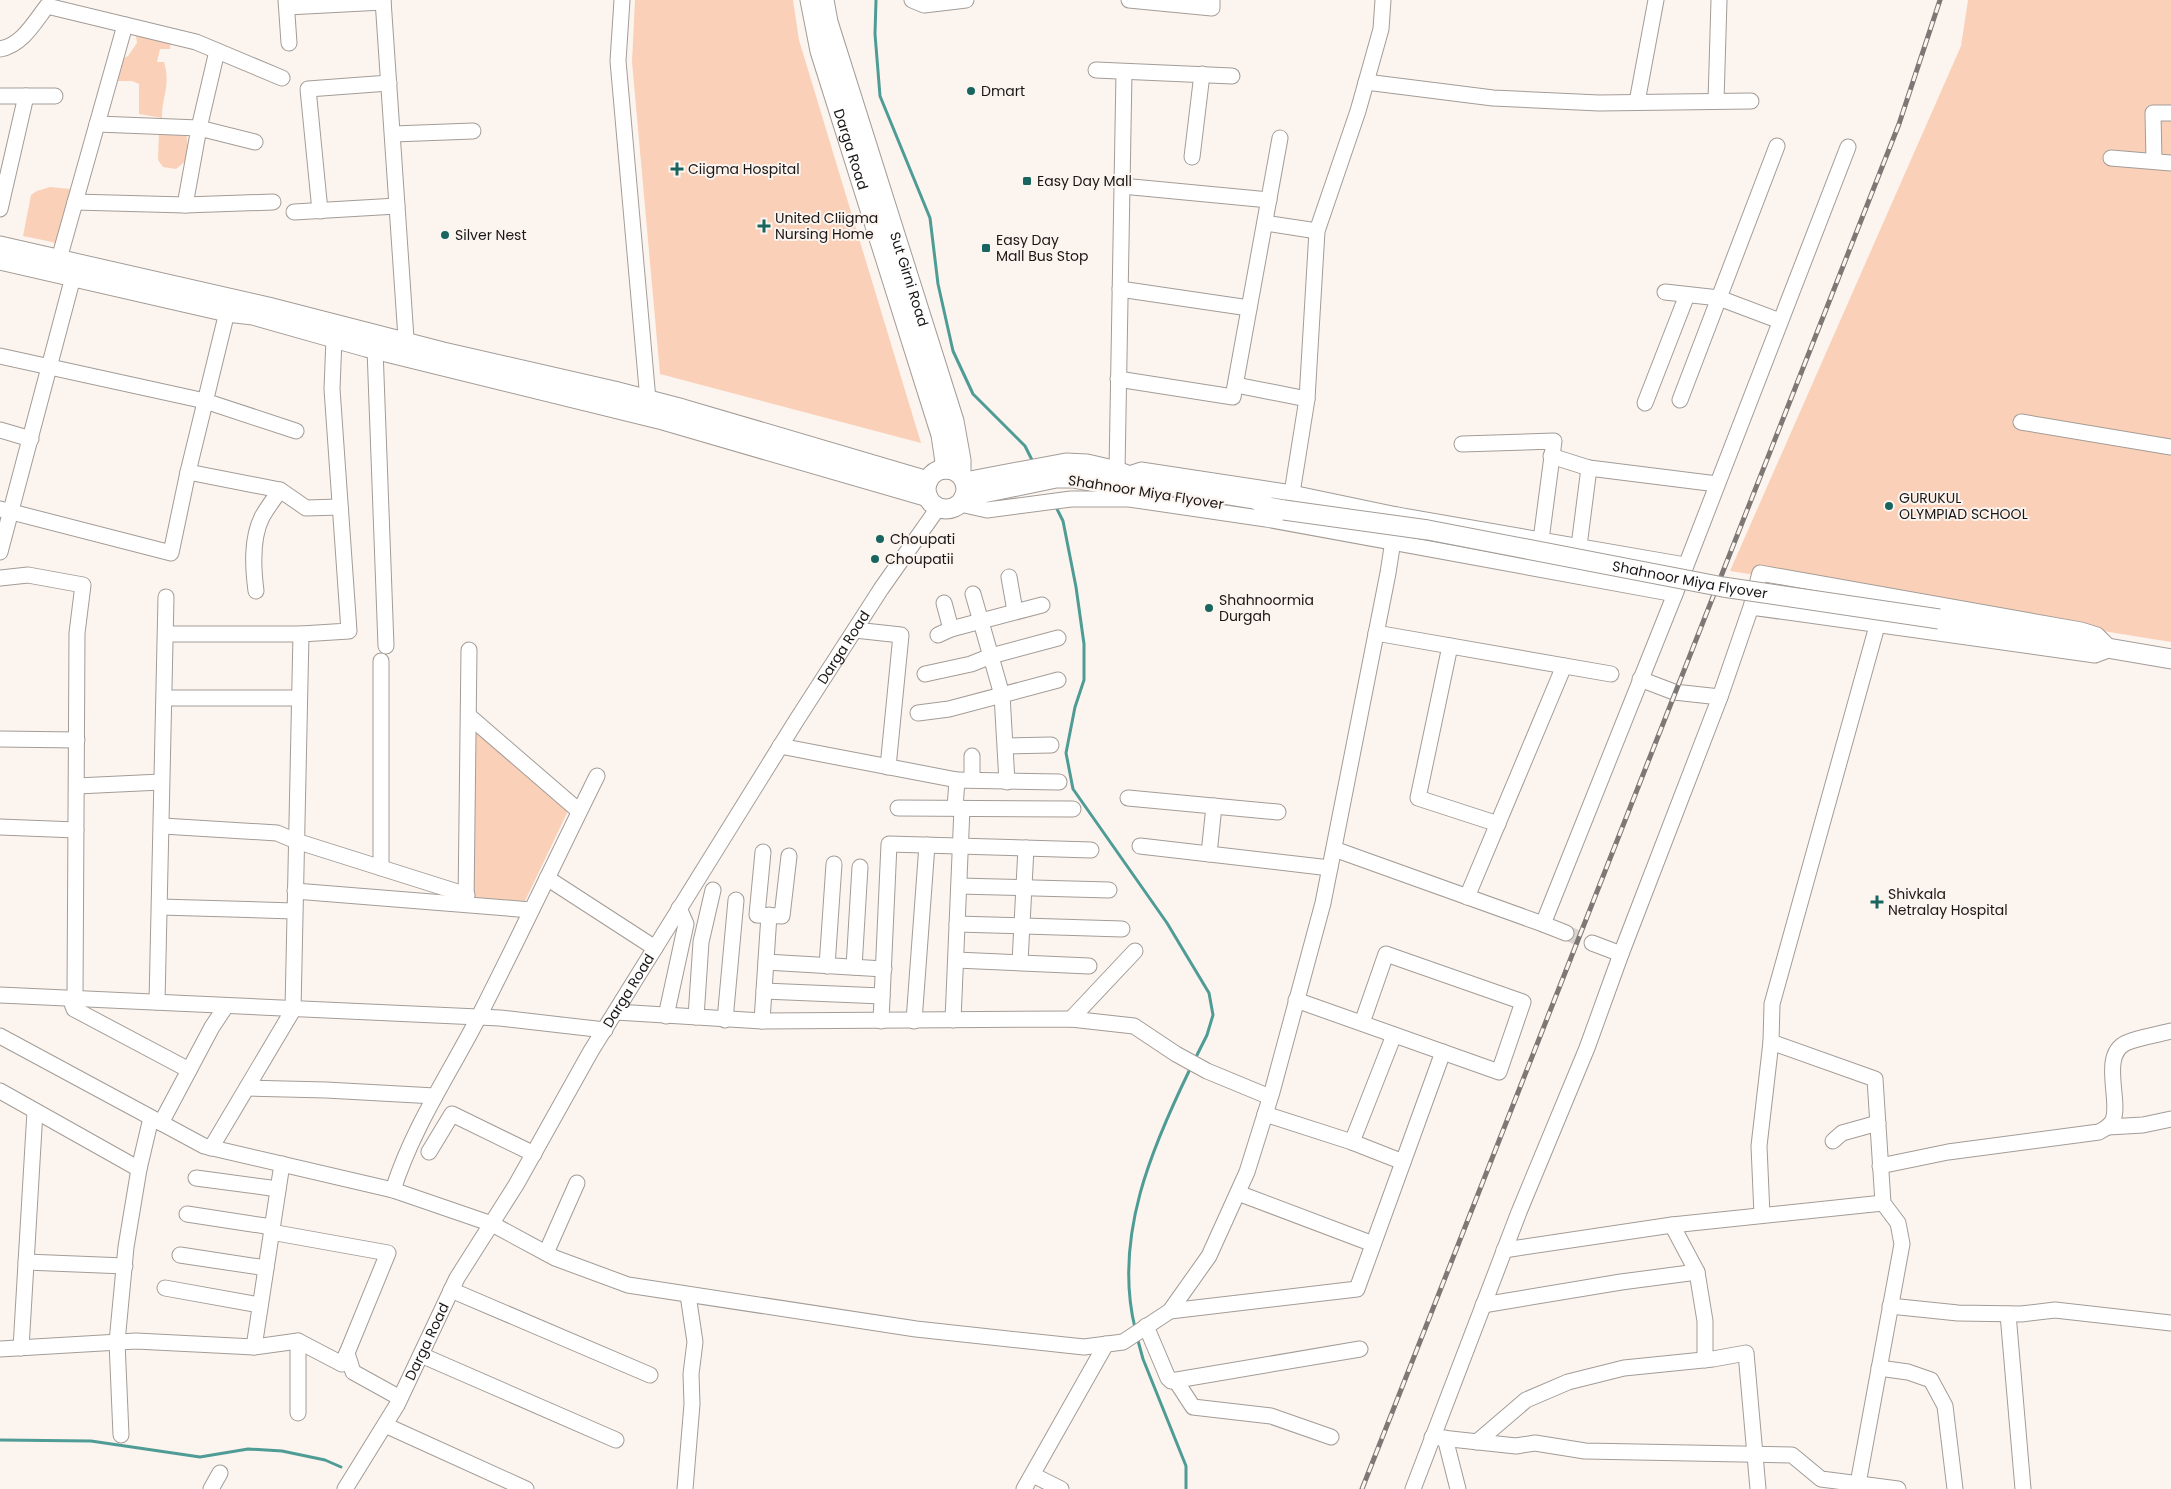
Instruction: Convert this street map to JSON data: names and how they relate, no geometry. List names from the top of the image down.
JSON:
{
  "streets": {
    "main road": ["Darga Road", "Sut Girni Road", "Shahnoor Miya Flyover"]
  },
  "crossings": [
    ["Darga Road", "Sut Girni Road"],
    ["Darga Road", "Shahnoor Miya Flyover"],
    ["Sut Girni Road", "Shahnoor Miya Flyover"]
  ],
  "places": {
    "other": [
      "Dmart",
      "Silver Nest",
      "GURUKUL OLYMPIAD SCHOOL",
      "Choupati",
      "Choupatii",
      "Shahnoormia Durgah"
    ],
    "health": ["Ciigma Hospital", "United CIiigma Nursing Home", "Shivkala Netralay Hospital"],
    "transit": ["Easy Day Mall", "Easy Day Mall Bus Stop"]
  }
}
